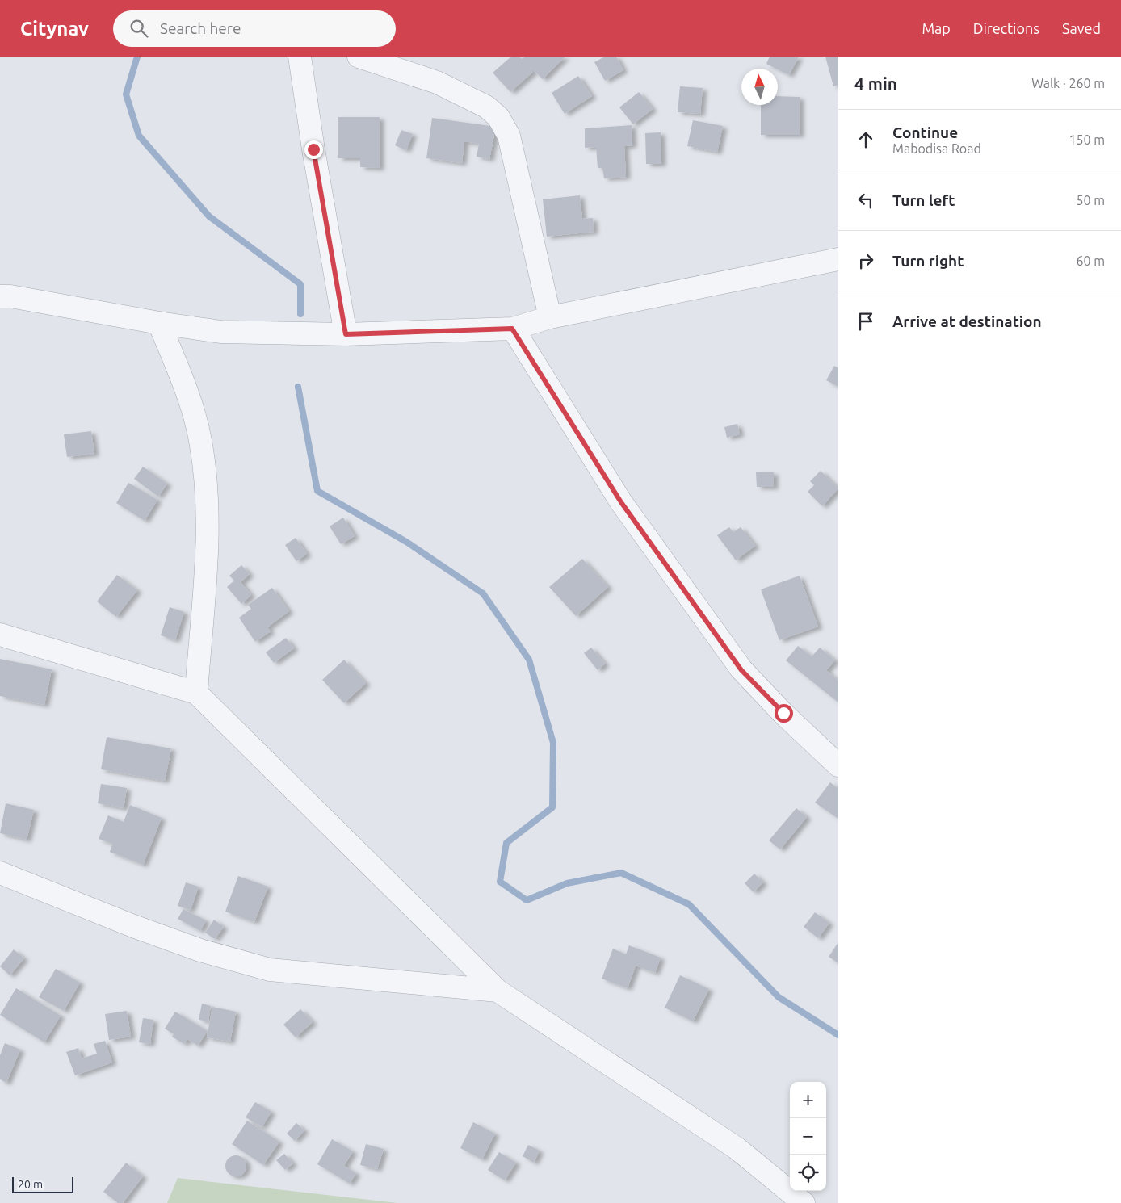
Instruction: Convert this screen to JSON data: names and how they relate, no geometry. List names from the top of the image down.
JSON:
{
  "scale_bar": "20 m",
  "north": "top",
  "page": {
    "header": "Citynav",
    "search": "Search here",
    "nav": ["Map", "Directions", "Saved"],
    "heading": ["4 min", "Walk · 260 m"],
    "list": [
      ["Continue", "Mabodisa Road", "150 m"],
      ["Turn left", "50 m"],
      ["Turn right", "60 m"],
      "Arrive at destination"
    ],
    "map_buttons": ["+", "−"],
    "scale": "20 m"
  }
}
